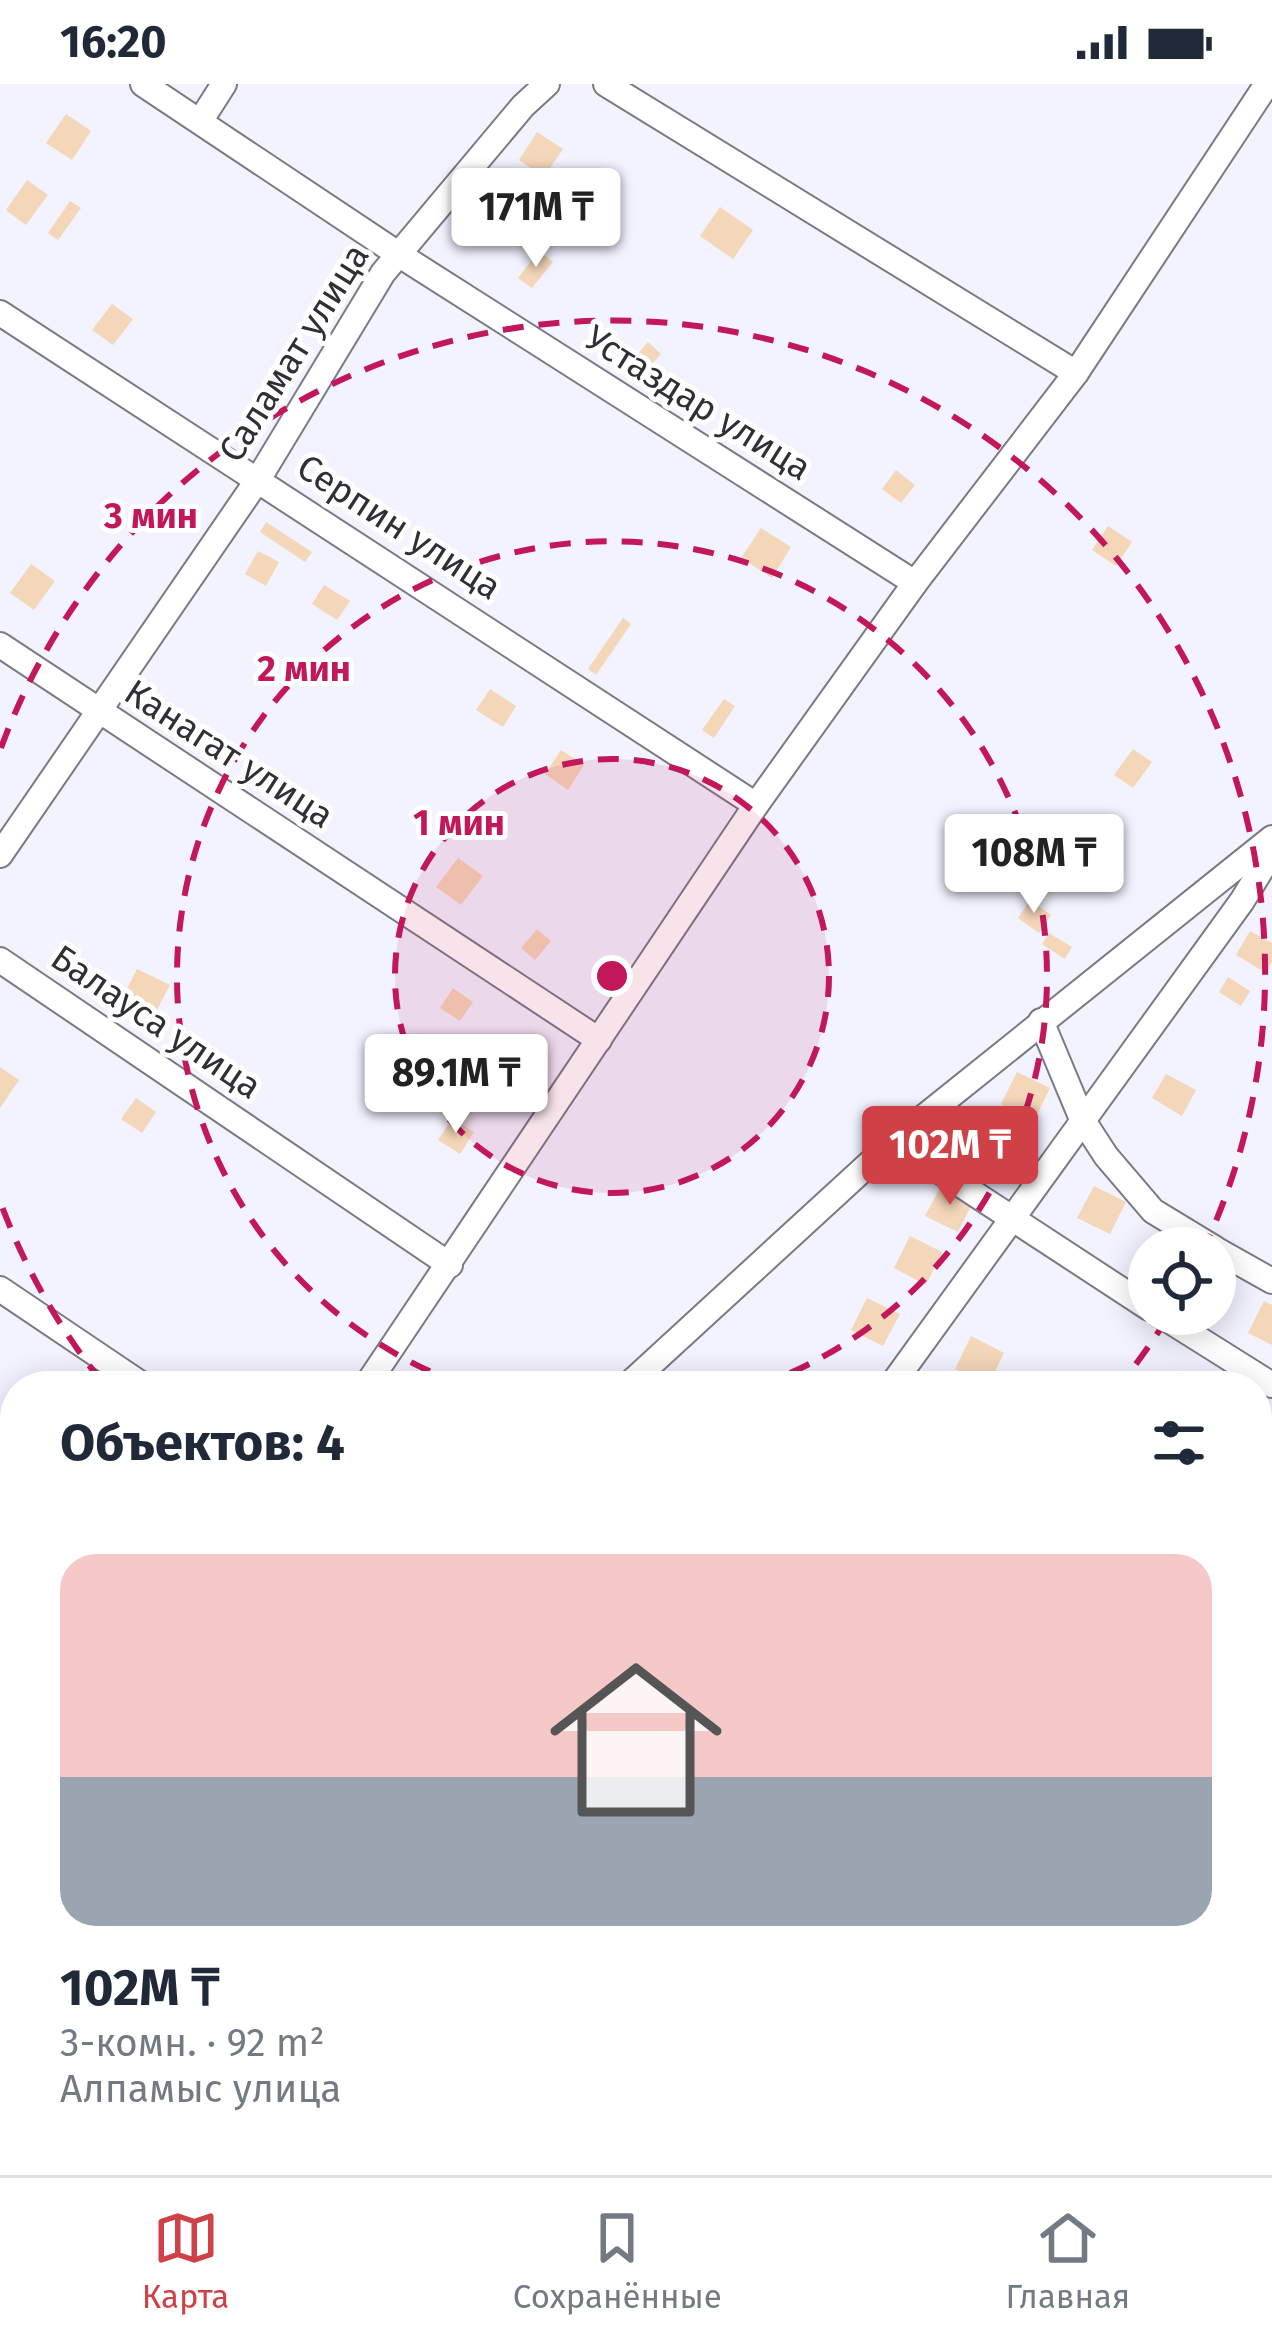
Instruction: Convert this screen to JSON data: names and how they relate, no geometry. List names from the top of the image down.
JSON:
{
  "streets": {
    "street": [
      "Саламат улица",
      "Устаздар улица",
      "Серпин улица",
      "Канагат улица",
      "Балауса улица"
    ]
  },
  "crossings": [
    ["Саламат улица", "Устаздар улица"],
    ["Саламат улица", "Серпин улица"],
    ["Саламат улица", "Канагат улица"]
  ],
  "page": {
    "status": "16:20",
    "price": [
      "171M ₸",
      "108M ₸",
      "89.1M ₸",
      "102M ₸"
    ],
    "heading": "Объектов: 4",
    "list": [
      {
        "name": "102M ₸",
        "note": "3-комн. · 92 m² · Алпамыс улица"
      }
    ],
    "tabs": ["Карта", "Сохранённые", "Главная"]
  },
  "rings": ["3 мин", "2 мин", "1 мин"]
}
